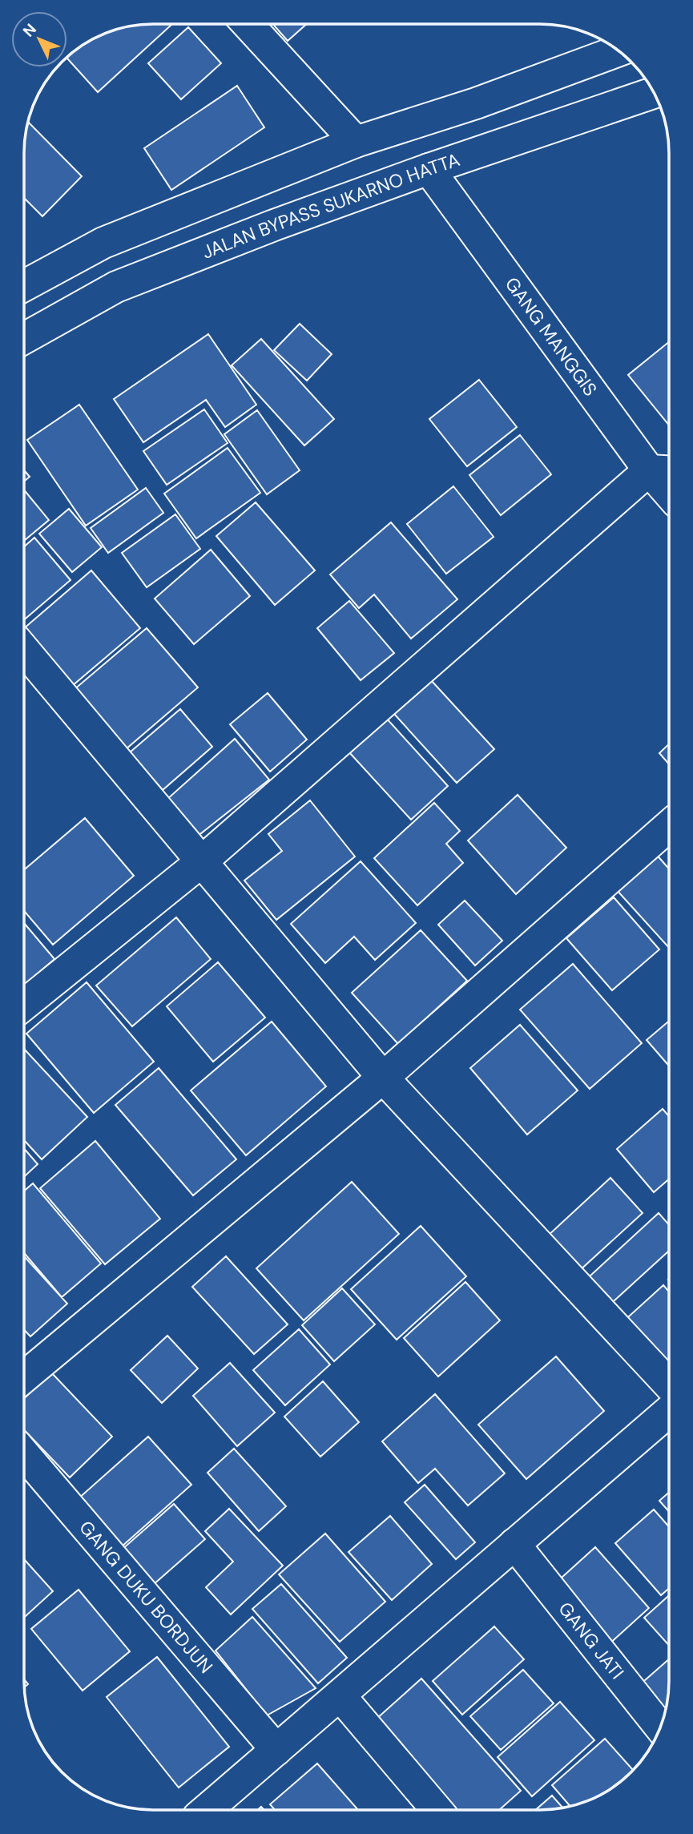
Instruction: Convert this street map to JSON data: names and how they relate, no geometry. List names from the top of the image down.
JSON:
{
  "streets": {
    "main road": [
      "JALAN BYPASS SUKARNO HATTA",
      "GANG MANGGIS",
      "GANG DUKU BORDJUN",
      "GANG JATI"
    ]
  },
  "crossings": [
    ["JALAN BYPASS SUKARNO HATTA", "GANG MANGGIS"]
  ],
  "north": "top left"
}
